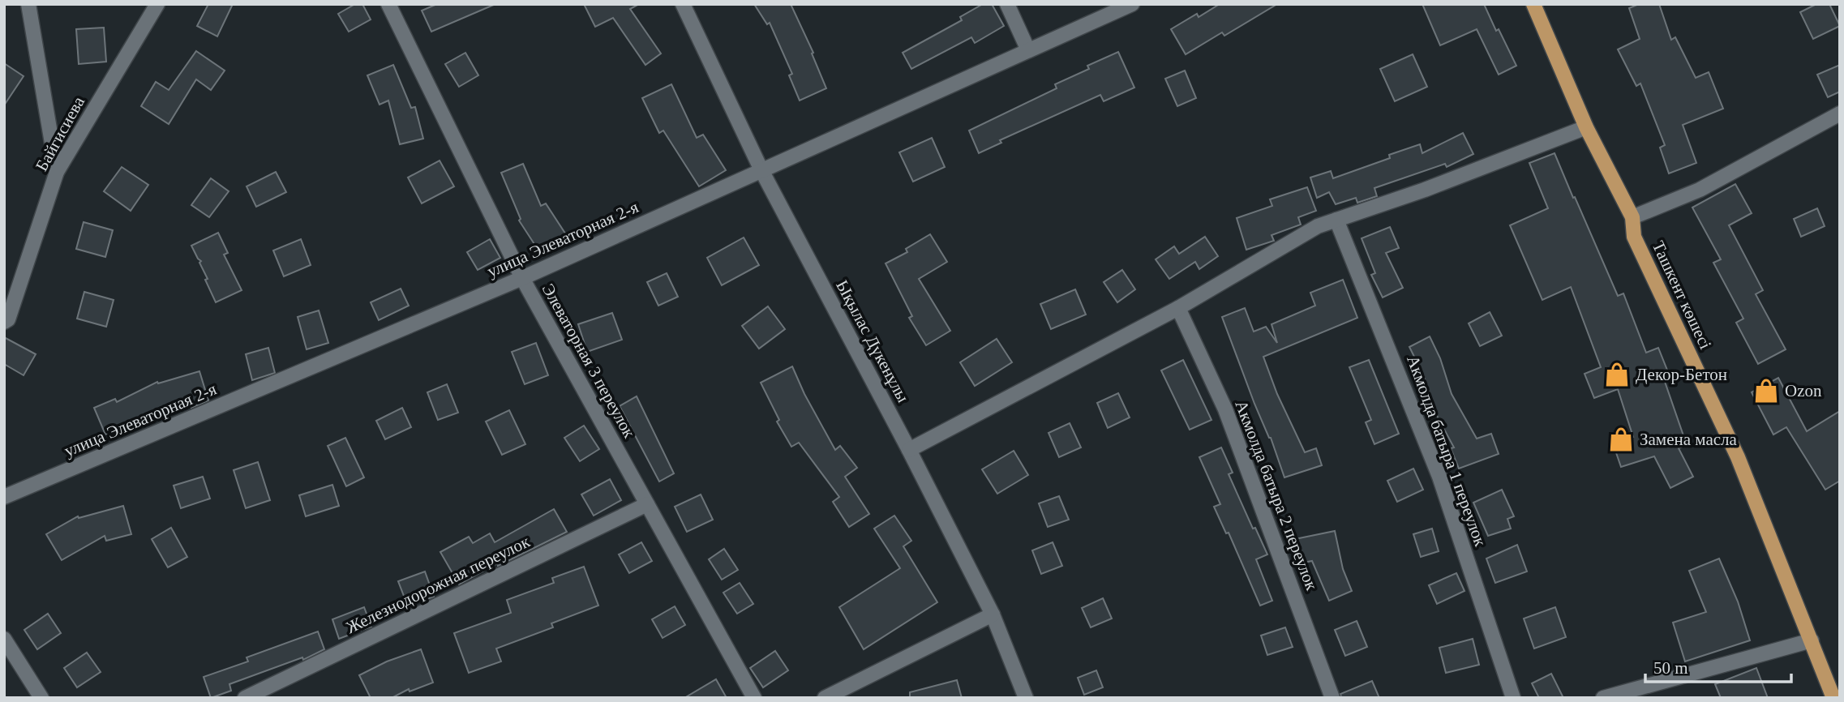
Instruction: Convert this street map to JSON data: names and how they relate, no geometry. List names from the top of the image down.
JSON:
{
  "streets": {
    "main road": ["Ташкент көшесі"],
    "street": [
      "Байгисиева",
      "улица Элеваторная 2-я",
      "Ықылас Дүкенұлы",
      "Элеваторная 3 переулок",
      "Акмолда батыра 1 переулок",
      "Акмолда батыра 2 переулок",
      "Железнодорожная переулок"
    ]
  },
  "crossings": [
    ["улица Элеваторная 2-я", "Ықылас Дүкенұлы"],
    ["улица Элеваторная 2-я", "Элеваторная 3 переулок"],
    ["Элеваторная 3 переулок", "Железнодорожная переулок"]
  ],
  "places": {
    "shop": ["Декор-Бетон", "Ozon", "Замена масла"]
  },
  "scale_bar": "50 m"
}
